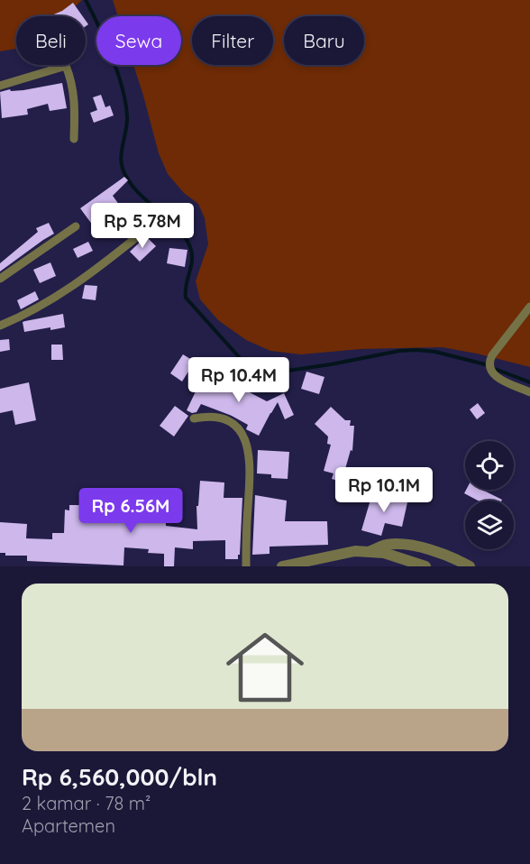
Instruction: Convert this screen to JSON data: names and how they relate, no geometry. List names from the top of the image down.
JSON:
{
  "page": {
    "chip": [
      "Beli",
      "Sewa",
      "Filter",
      "Baru"
    ],
    "price": [
      "Rp 5.78M",
      "Rp 10.4M",
      "Rp 10.1M",
      "Rp 6.56M"
    ],
    "list": [
      {
        "name": "Rp 6,560,000/bln",
        "note": "2 kamar · 78 m² · Apartemen"
      }
    ]
  }
}
